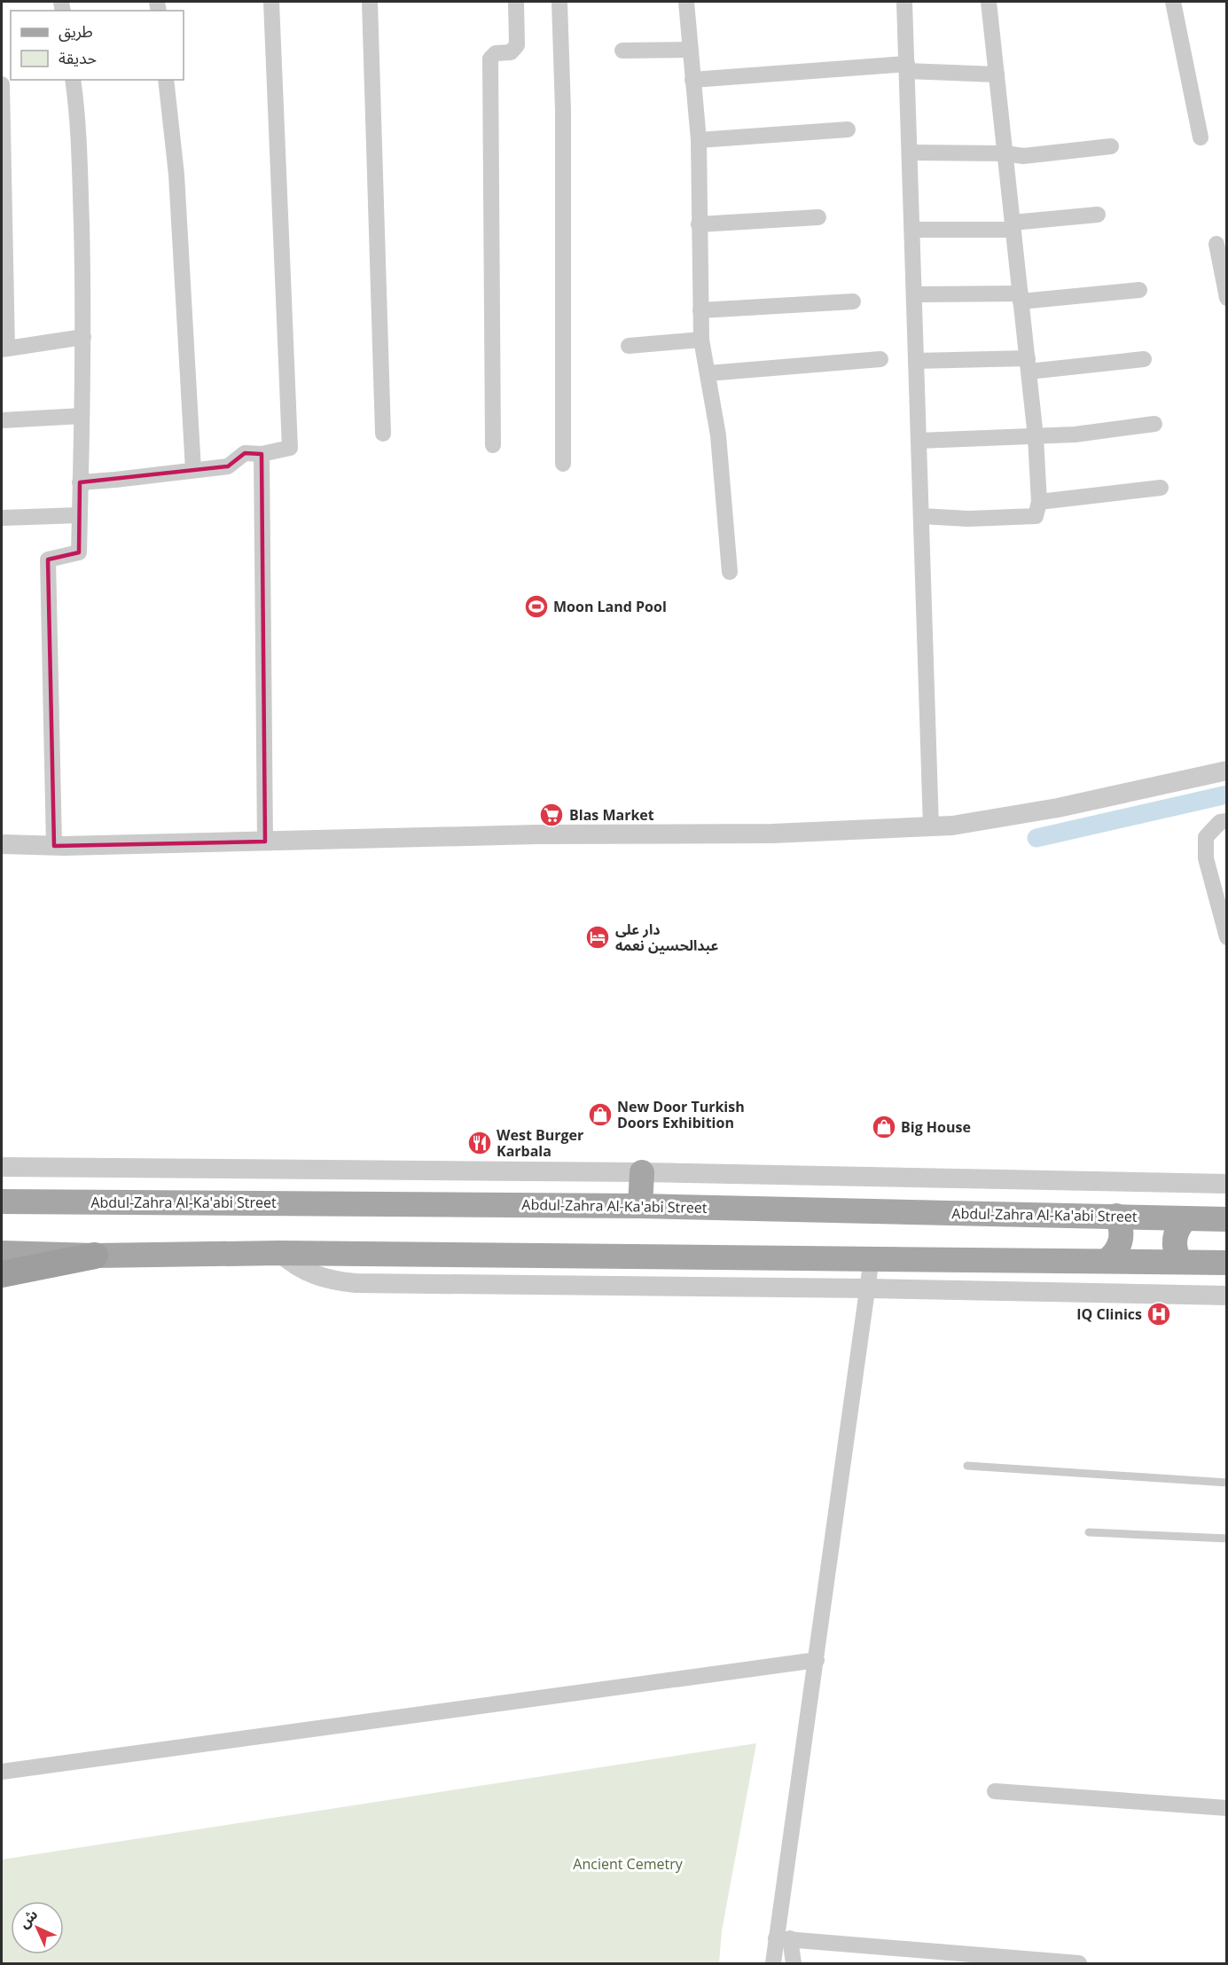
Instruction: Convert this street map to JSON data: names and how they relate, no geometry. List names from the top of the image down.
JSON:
{
  "streets": {
    "main road": ["Abdul-Zahra Al-Ka'abi Street"]
  },
  "parks": ["Ancient Cemetry"],
  "places": {
    "sports": ["Moon Land Pool"],
    "supermarket": ["Blas Market"],
    "hotel": ["دار علي عبدالحسين نعمه"],
    "shop": ["New Door Turkish Doors Exhibition", "Big House"],
    "restaurant": ["West Burger Karbala"],
    "hospital": ["IQ Clinics"]
  },
  "legend": ["طريق", "حديقة"],
  "north": "top left"
}
